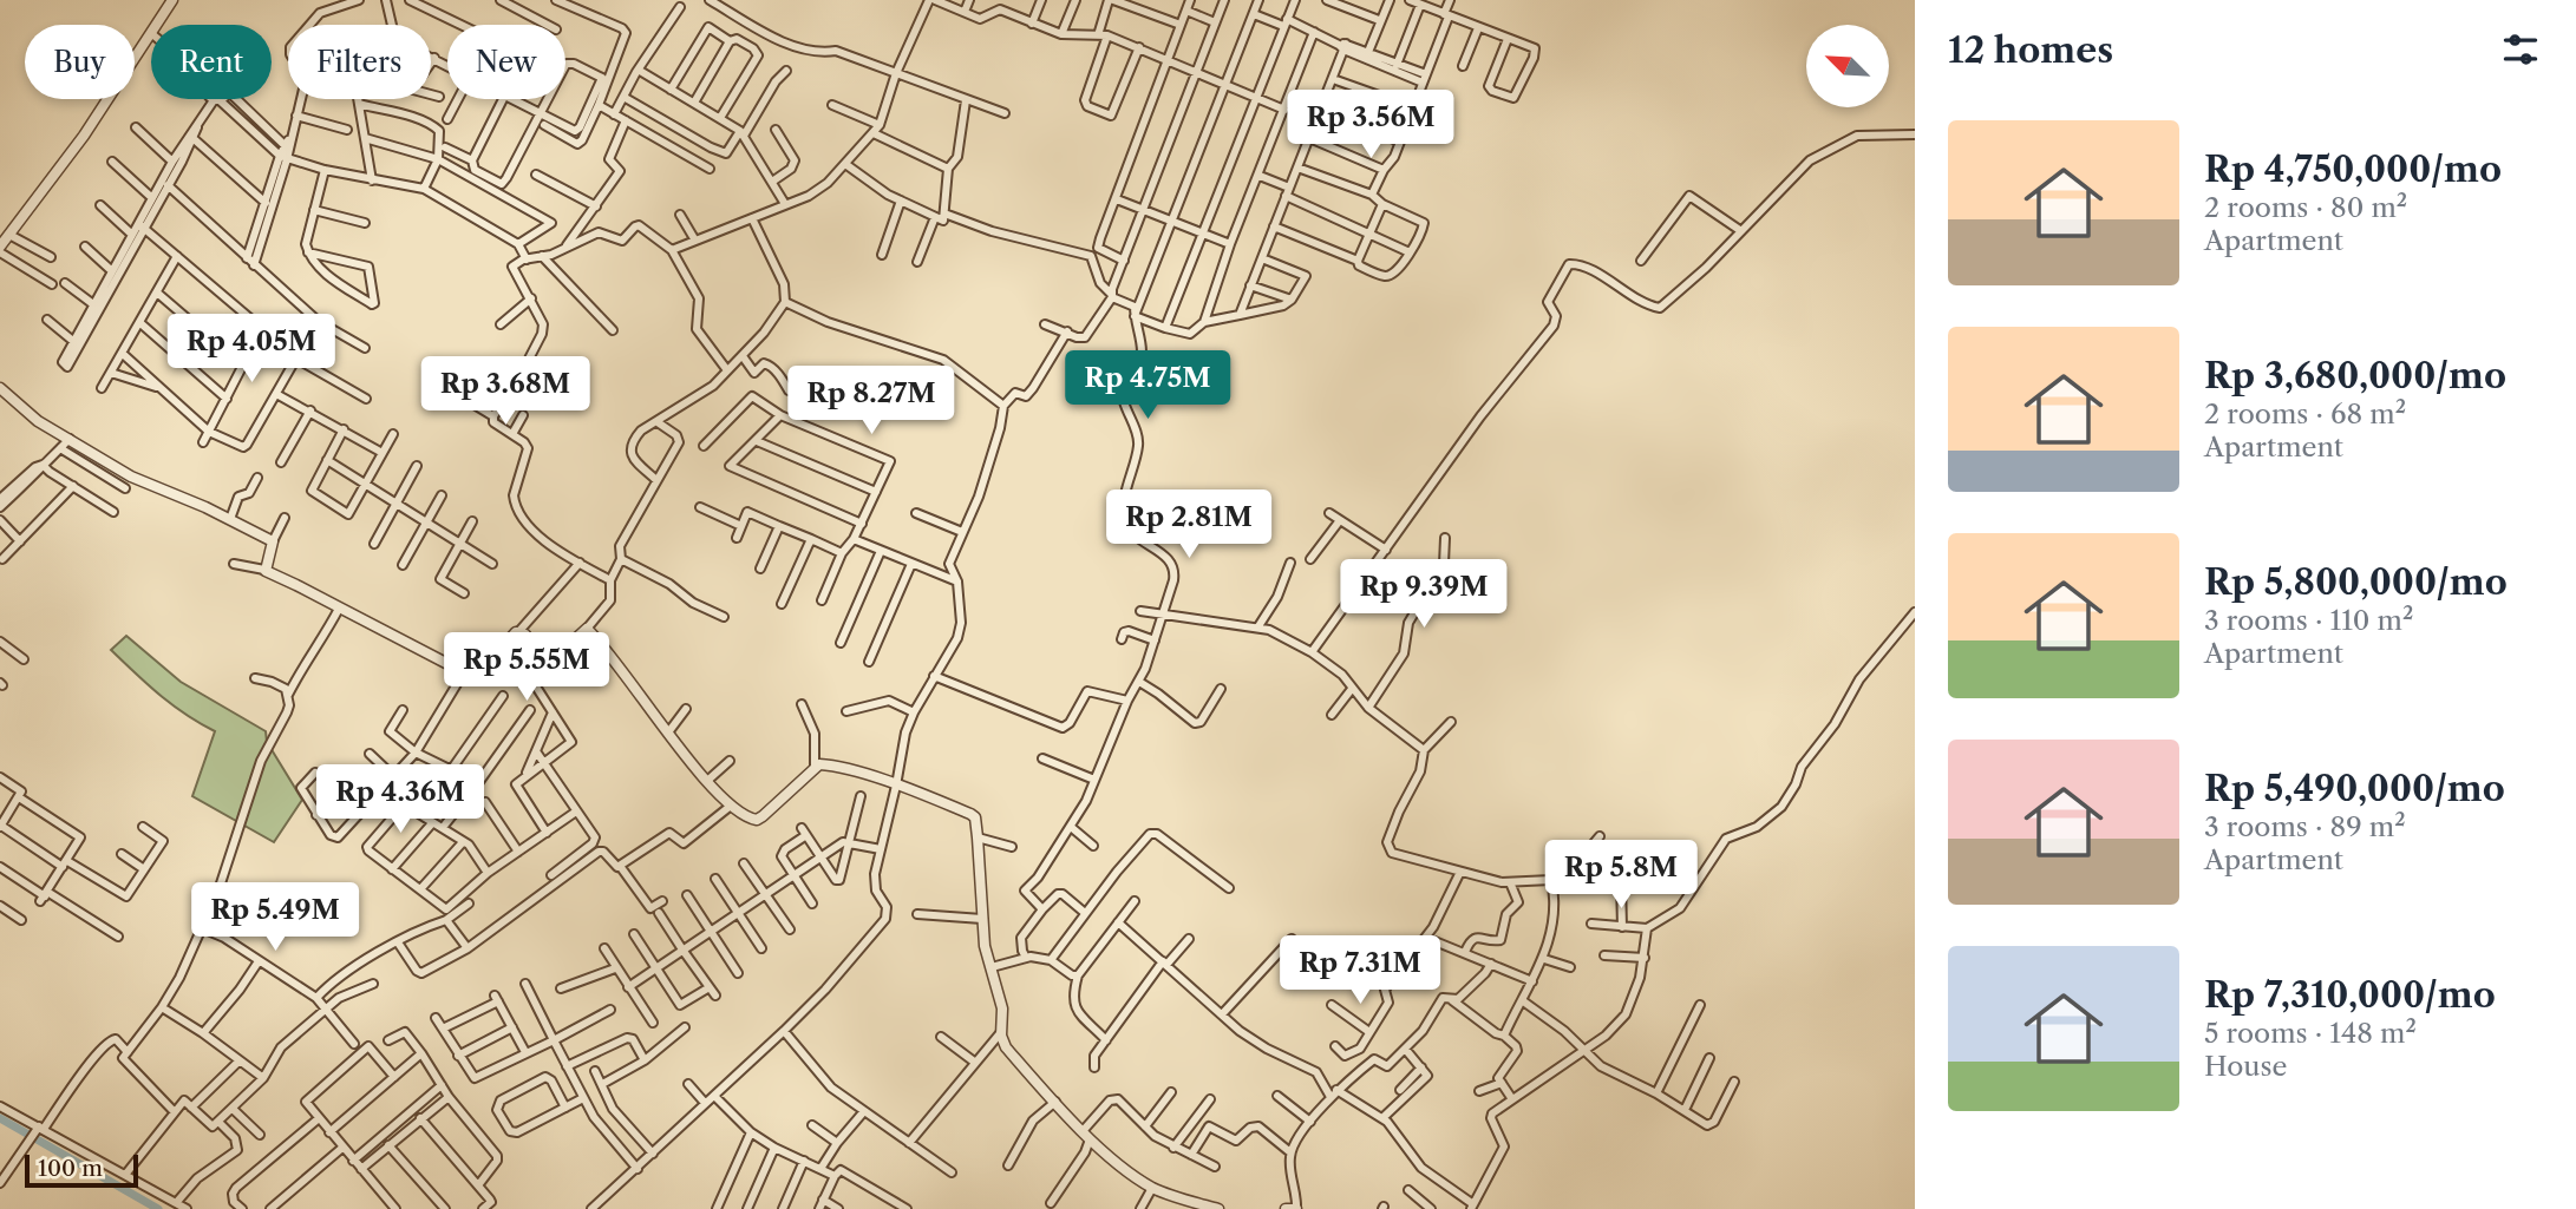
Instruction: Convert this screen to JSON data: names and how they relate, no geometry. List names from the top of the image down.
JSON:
{
  "scale_bar": "100 m",
  "north": "top left",
  "page": {
    "heading": "12 homes",
    "chip": [
      "Buy",
      "Rent",
      "Filters",
      "New"
    ],
    "price": [
      "Rp 3.56M",
      "Rp 4.05M",
      "Rp 4.75M",
      "Rp 3.68M",
      "Rp 8.27M",
      "Rp 2.81M",
      "Rp 9.39M",
      "Rp 5.55M",
      "Rp 4.36M",
      "Rp 5.8M",
      "Rp 5.49M",
      "Rp 7.31M"
    ],
    "list": [
      {
        "name": "Rp 4,750,000/mo",
        "note": "2 rooms · 80 m² · Apartment"
      },
      {
        "name": "Rp 3,680,000/mo",
        "note": "2 rooms · 68 m² · Apartment"
      },
      {
        "name": "Rp 5,800,000/mo",
        "note": "3 rooms · 110 m² · Apartment"
      },
      {
        "name": "Rp 5,490,000/mo",
        "note": "3 rooms · 89 m² · Apartment"
      },
      {
        "name": "Rp 7,310,000/mo",
        "note": "5 rooms · 148 m² · House"
      }
    ],
    "scale": "100 m"
  }
}
